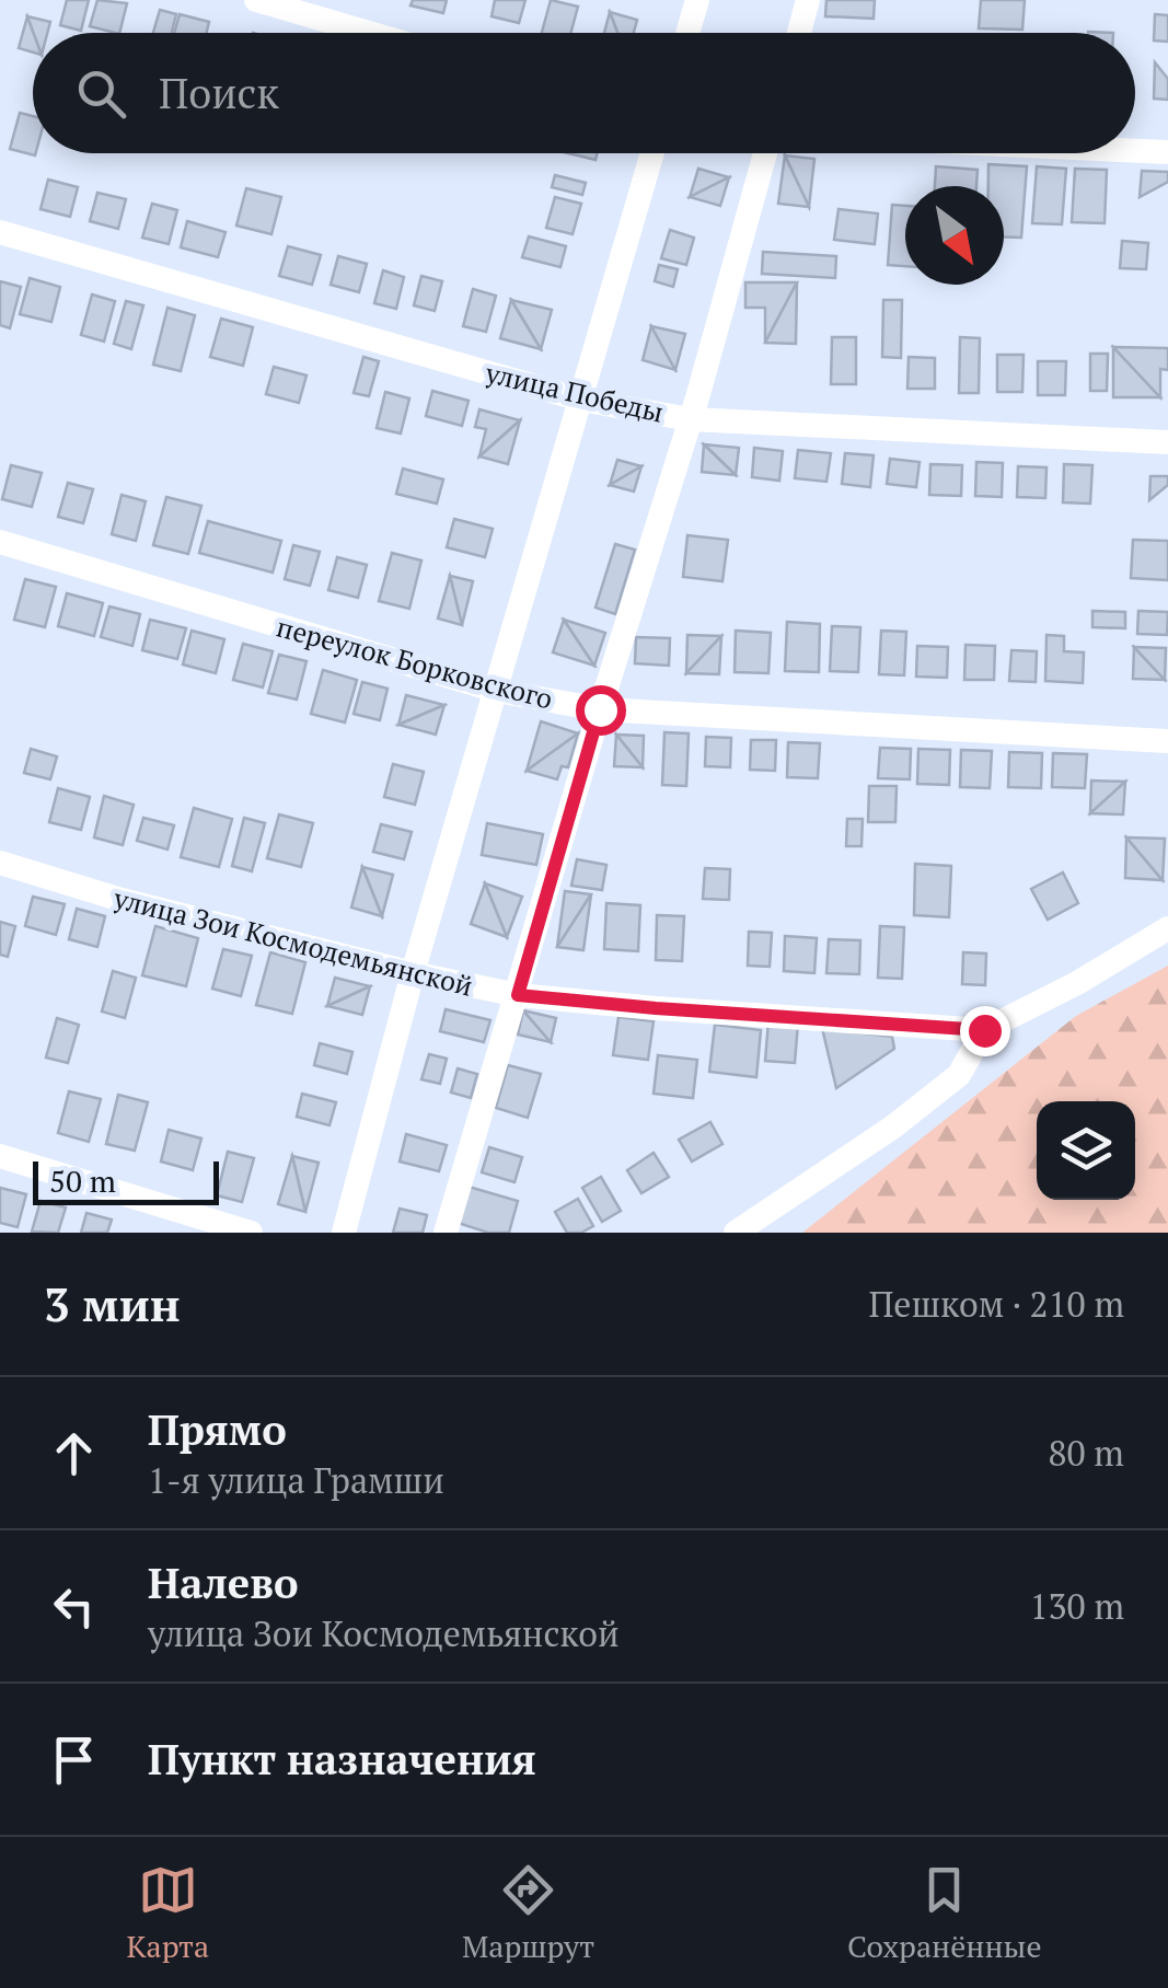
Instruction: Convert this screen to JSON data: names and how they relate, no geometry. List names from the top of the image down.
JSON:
{
  "streets": {
    "street": ["улица Победы", "переулок Борковского", "улица Зои Космодемьянской"]
  },
  "scale_bar": "50 m",
  "north": "bottom right",
  "page": {
    "search": "Поиск",
    "scale": "50 m",
    "heading": ["3 мин", "Пешком · 210 m"],
    "list": [
      ["Прямо", "1-я улица Грамши", "80 m"],
      ["Налево", "улица Зои Космодемьянской", "130 m"],
      "Пункт назначения"
    ],
    "nav": ["Карта", "Маршрут", "Сохранённые"]
  }
}
